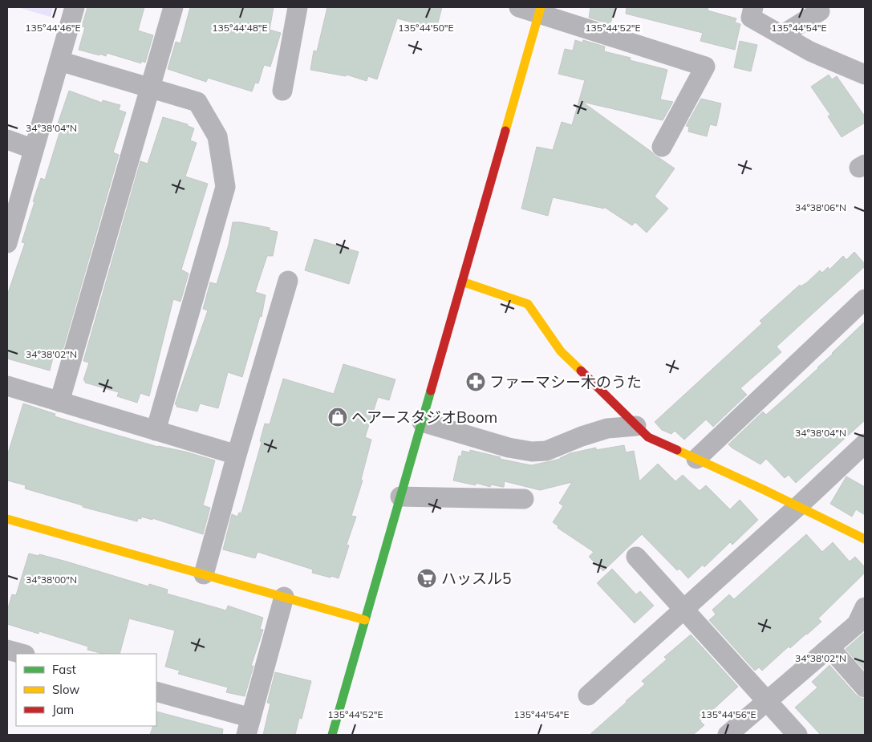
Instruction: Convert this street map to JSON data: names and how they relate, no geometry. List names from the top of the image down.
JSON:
{
  "places": {
    "pharmacy": ["ファーマシー木のうた"],
    "shop": ["ヘアースタジオBoom"],
    "supermarket": ["ハッスル5"]
  },
  "legend": ["Fast", "Slow", "Jam"],
  "coordinates": [
    "135°44'48\"E",
    "135°44'50\"E",
    "135°44'52\"E",
    "135°44'46\"E",
    "135°44'54\"E",
    "34°38'04\"N",
    "34°38'06\"N",
    "34°38'02\"N",
    "34°38'00\"N",
    "135°44'56\"E"
  ]
}
